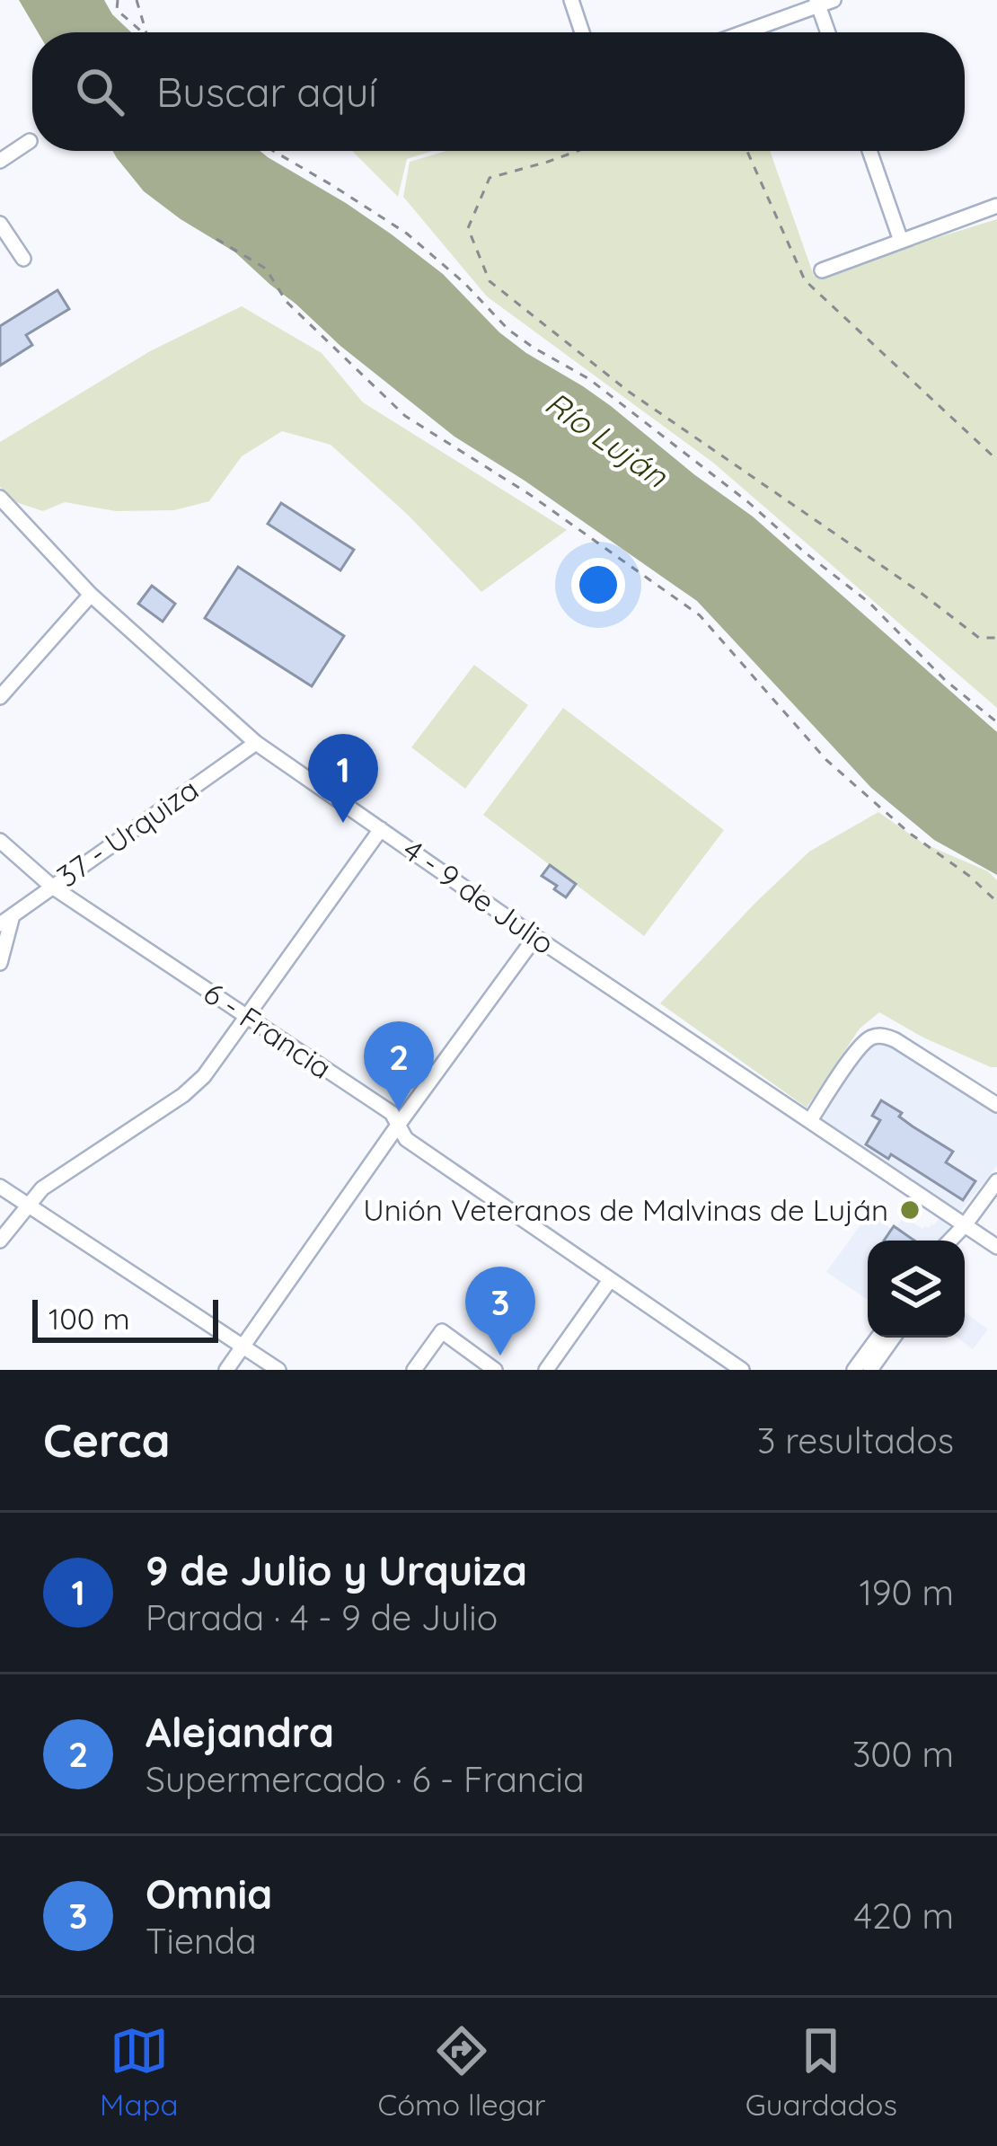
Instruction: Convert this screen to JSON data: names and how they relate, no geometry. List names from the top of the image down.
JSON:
{
  "streets": {
    "street": ["37 - Urquiza", "4 - 9 de Julio", "6 - Francia"]
  },
  "crossings": [
    ["37 - Urquiza", "4 - 9 de Julio"],
    ["37 - Urquiza", "6 - Francia"]
  ],
  "water": ["Río Luján"],
  "places": ["Unión Veteranos de Malvinas de Luján"],
  "scale_bar": "100 m",
  "page": {
    "search": "Buscar aquí",
    "pins": ["1", "2", "3"],
    "scale": "100 m",
    "heading": ["Cerca", "3 resultados"],
    "list": [
      {
        "mark": "1",
        "name": "9 de Julio y Urquiza",
        "note": "Parada · 4 - 9 de Julio",
        "value": "190 m"
      },
      {
        "mark": "2",
        "name": "Alejandra",
        "note": "Supermercado · 6 - Francia",
        "value": "300 m"
      },
      {
        "mark": "3",
        "name": "Omnia",
        "note": "Tienda",
        "value": "420 m"
      }
    ],
    "nav": ["Mapa", "Cómo llegar", "Guardados"]
  }
}
